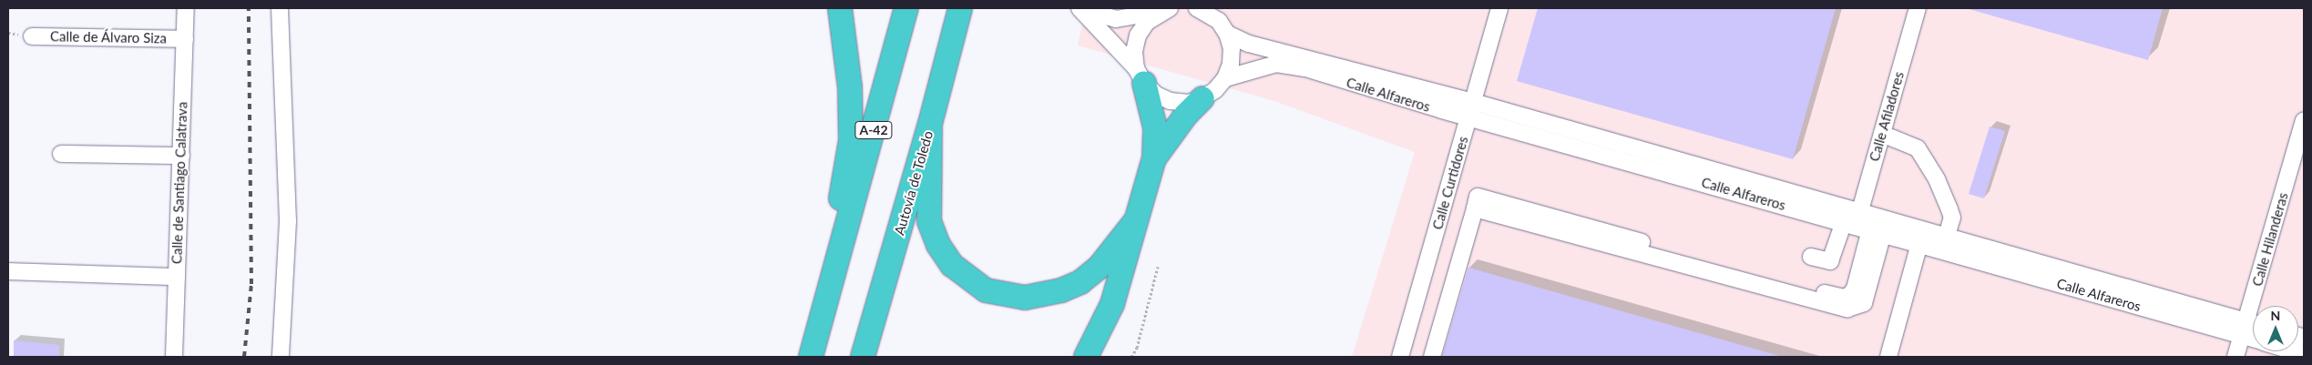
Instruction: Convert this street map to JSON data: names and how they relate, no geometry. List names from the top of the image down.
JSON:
{
  "streets": {
    "highway": ["A-42", "Autovía de Toledo"],
    "street": [
      "Calle de Álvaro Siza",
      "Calle Alfareros",
      "Calle Afiladores",
      "Calle de Santiago Calatrava",
      "Calle Curtidores",
      "Calle Hilanderas"
    ]
  },
  "crossings": [
    ["Calle de Álvaro Siza", "Calle de Santiago Calatrava"],
    ["Calle Alfareros", "Calle Afiladores"],
    ["Calle Alfareros", "Calle Curtidores"],
    ["Calle Alfareros", "Calle Hilanderas"]
  ],
  "north": "top"
}
